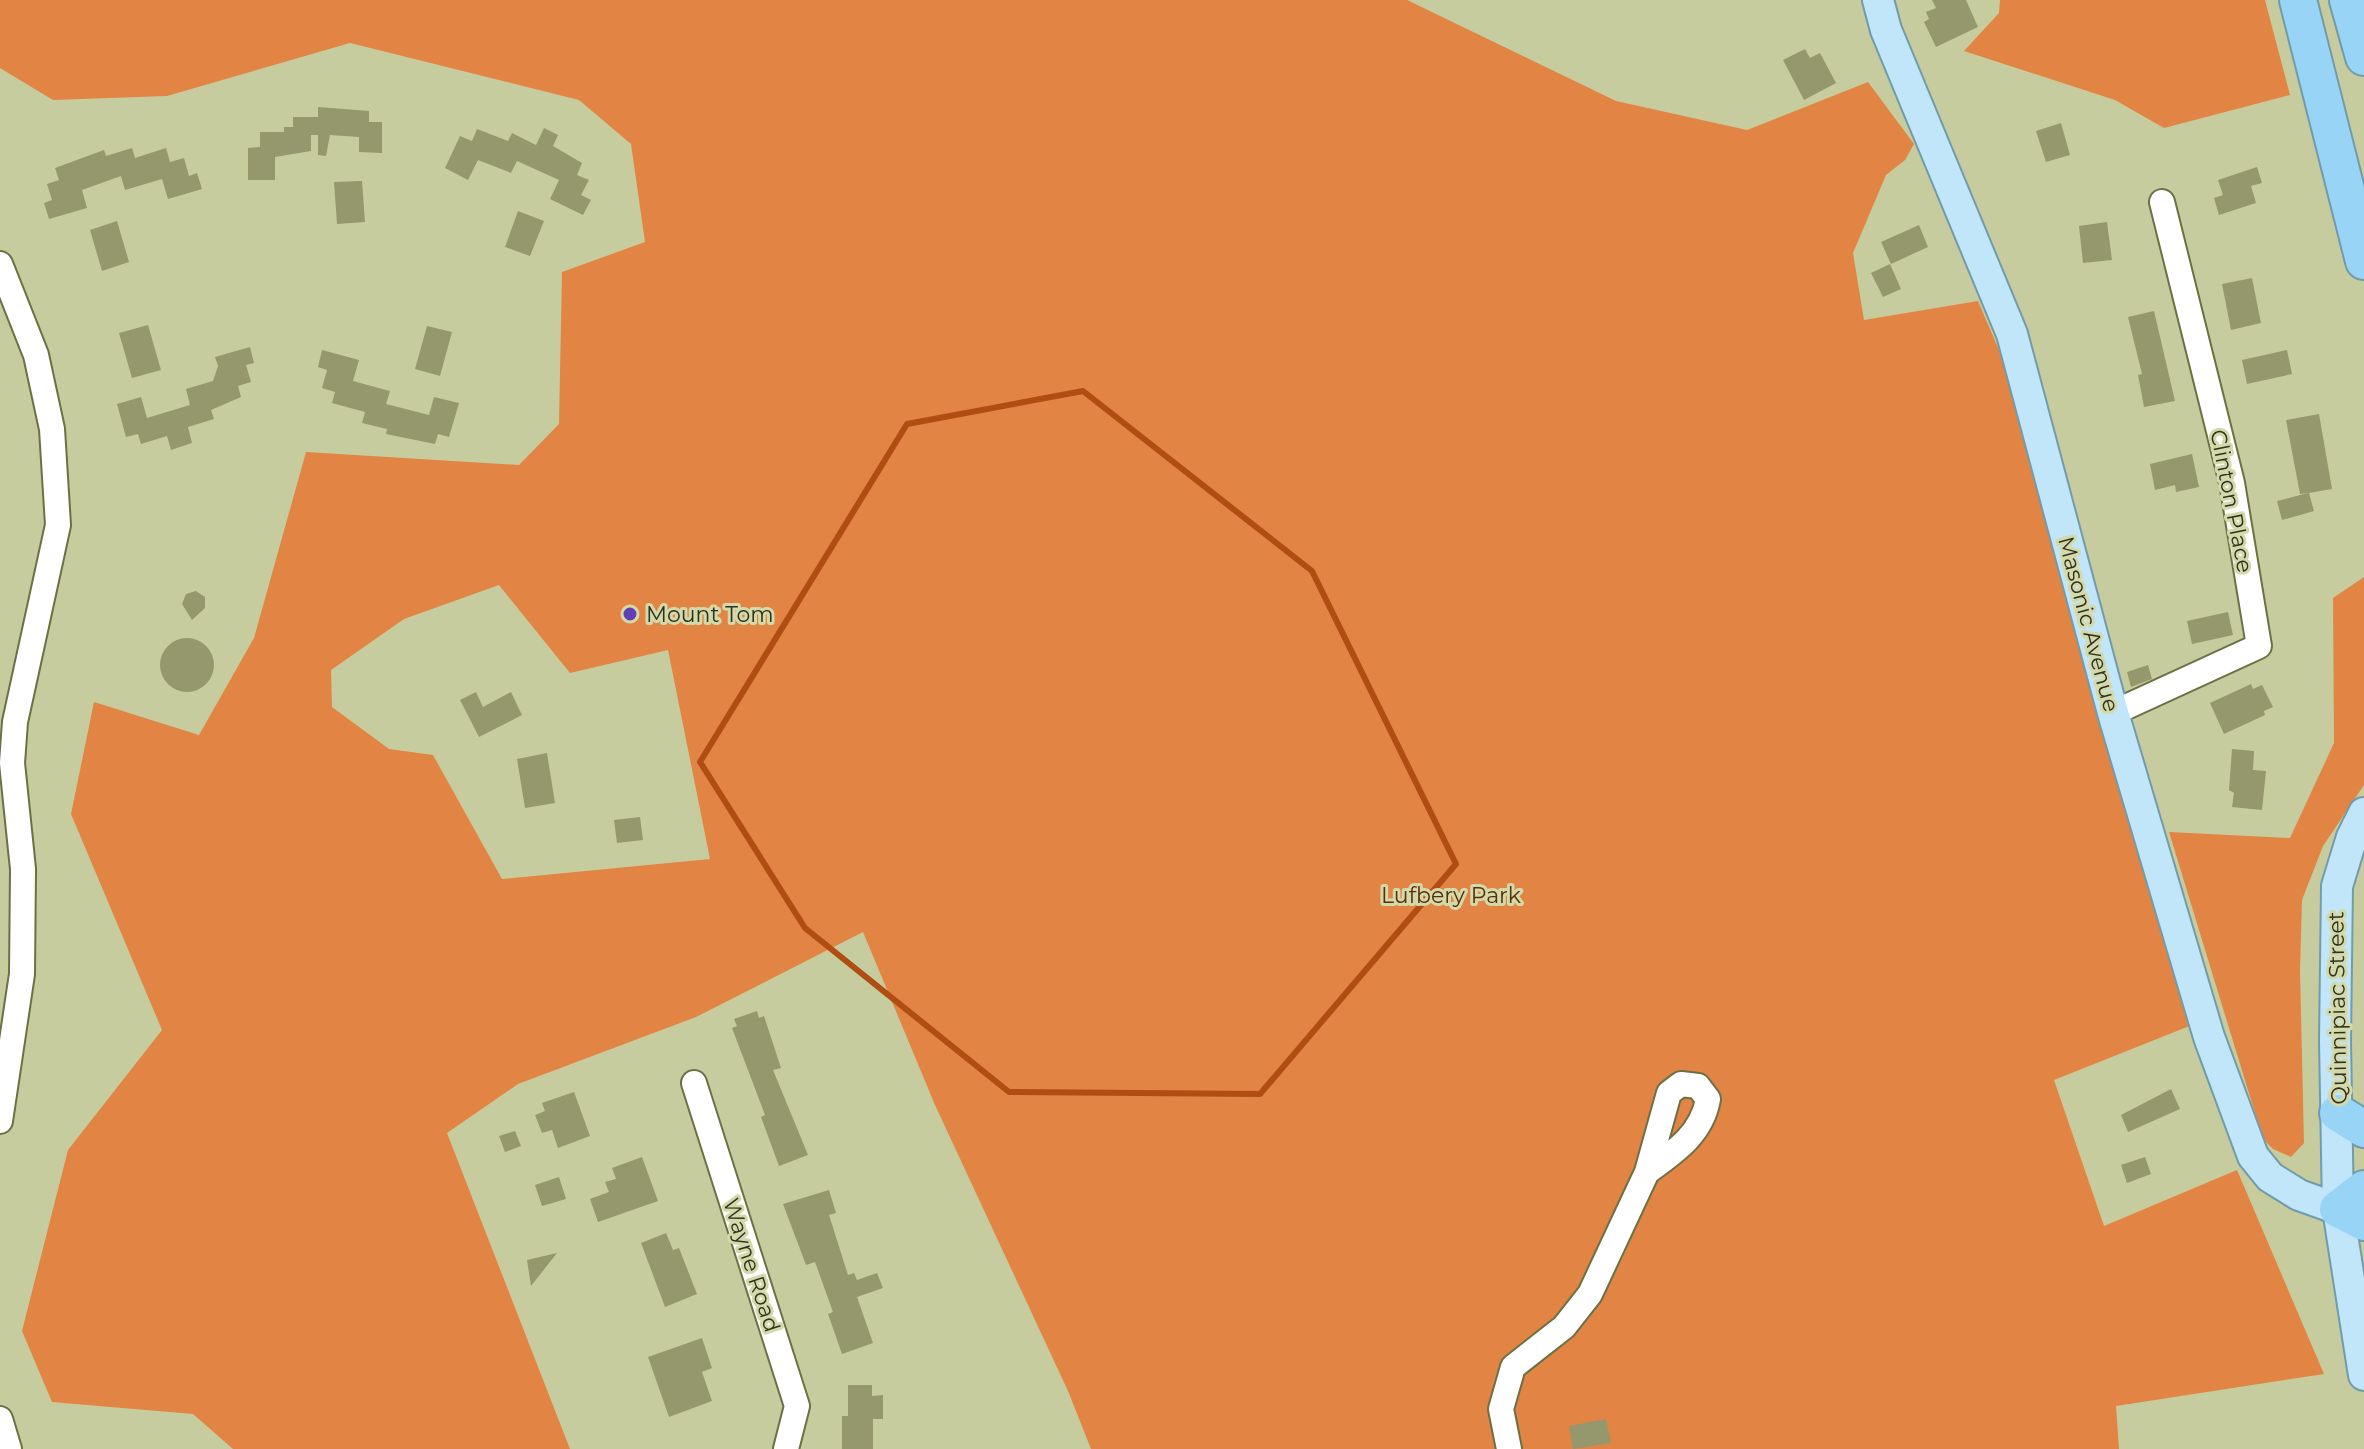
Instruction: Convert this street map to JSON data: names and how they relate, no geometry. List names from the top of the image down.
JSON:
{
  "streets": {
    "main road": ["Masonic Avenue", "Quinnipiac Street"],
    "street": ["Clinton Place", "Wayne Road"]
  },
  "crossings": [
    ["Clinton Place", "Masonic Avenue"],
    ["Masonic Avenue", "Quinnipiac Street"]
  ],
  "parks": ["Lufbery Park"],
  "places": ["Mount Tom"]
}
